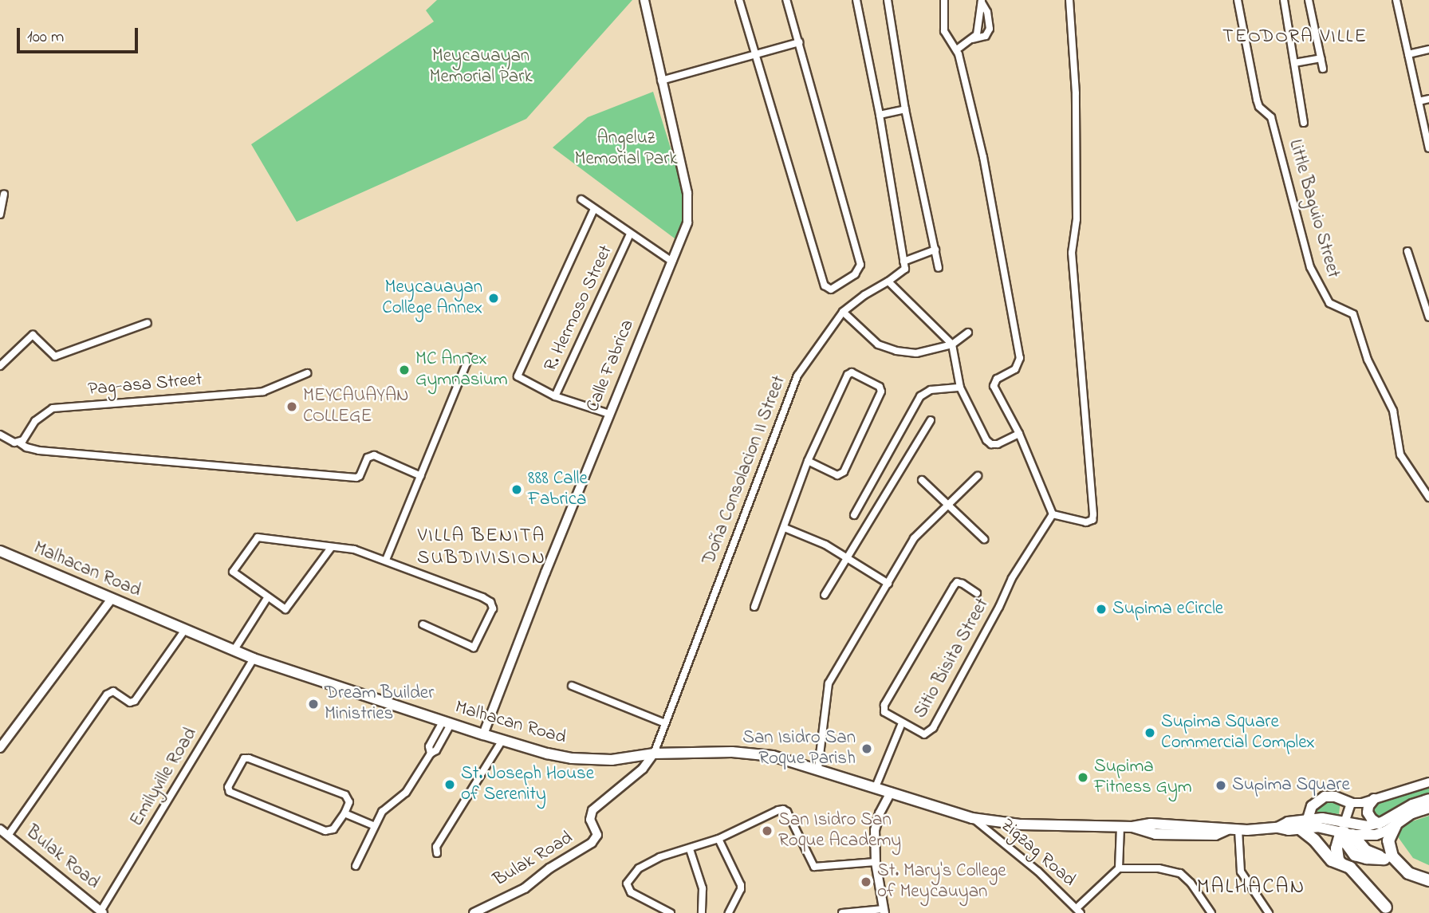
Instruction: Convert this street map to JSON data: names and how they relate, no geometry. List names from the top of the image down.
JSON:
{
  "streets": {
    "main road": ["Malhacan Road"],
    "street": [
      "Little Baguio Street",
      "R. Hermoso Street",
      "Calle Fabrica",
      "Pag-asa Street",
      "Doña Consolacion II Street",
      "Sitio Bisita Street",
      "Emilyville Road",
      "Zigzag Road",
      "Bulak Road"
    ]
  },
  "crossings": [
    ["Calle Fabrica", "Malhacan Road"],
    ["Doña Consolacion II Street", "Malhacan Road"],
    ["Doña Consolacion II Street", "Bulak Road"],
    ["Malhacan Road", "Sitio Bisita Street"],
    ["Malhacan Road", "Emilyville Road"],
    ["Malhacan Road", "Zigzag Road"],
    ["Malhacan Road", "Bulak Road"],
    ["Emilyville Road", "Bulak Road"]
  ],
  "districts": ["TEODORA VILLE", "VILLA BENITA SUBDIVISION", "MALHACAN"],
  "parks": ["Meycauayan Memorial Park", "Angeluz Memorial Park"],
  "places": [
    "Meycauayan College Annex",
    "MC Annex Gymnasium",
    "MEYCAUAYAN COLLEGE",
    "888 Calle Fabrica",
    "Supima eCircle",
    "Dream Builder Ministries",
    "Supima Square Commercial Complex",
    "San Isidro San Roque Parish",
    "Supima Fitness Gym",
    "St. Joseph House of Serenity",
    "Supima Square",
    "San Isidro San Roque Academy",
    "St. Mary's College of Meycauyan"
  ],
  "scale_bar": "100 m"
}
